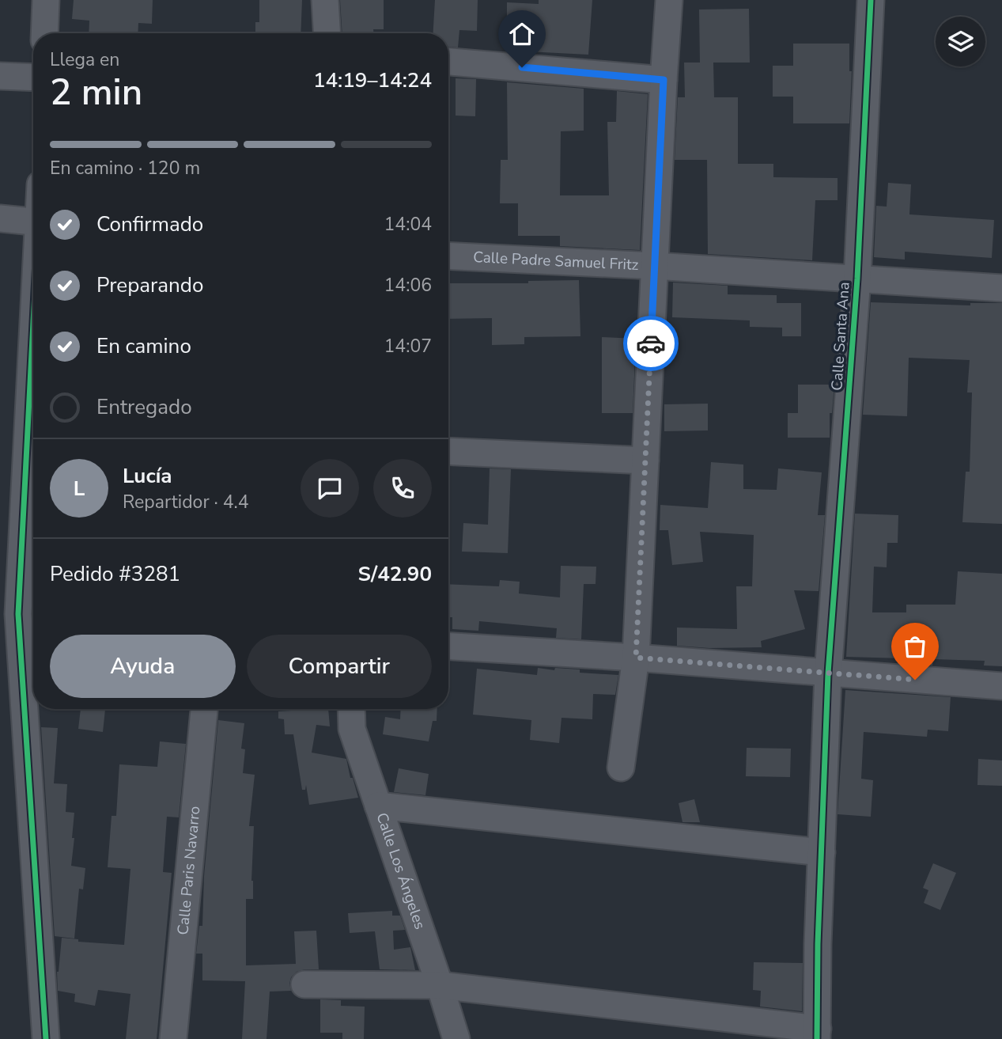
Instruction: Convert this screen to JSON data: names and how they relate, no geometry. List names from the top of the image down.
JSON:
{
  "streets": {
    "street": [
      "Calle Padre Samuel Fritz",
      "Calle Santa Ana",
      "Calle Paris Navarro",
      "Calle Los Ángeles"
    ]
  },
  "crossings": [
    ["Calle Padre Samuel Fritz", "Calle Santa Ana"]
  ],
  "page": {
    "heading": ["2 min", "Llega en", "14:19–14:24"],
    "panel": [
      "Lucía",
      "Repartidor · 4.4",
      "Pedido #3281",
      "S/42.90"
    ],
    "bar": "En camino · 120 m",
    "list": [
      ["Confirmado", "14:04"],
      ["Preparando", "14:06"],
      ["En camino", "14:07"],
      "Entregado"
    ],
    "round": "L",
    "buttons": ["Ayuda", "Compartir"]
  }
}
